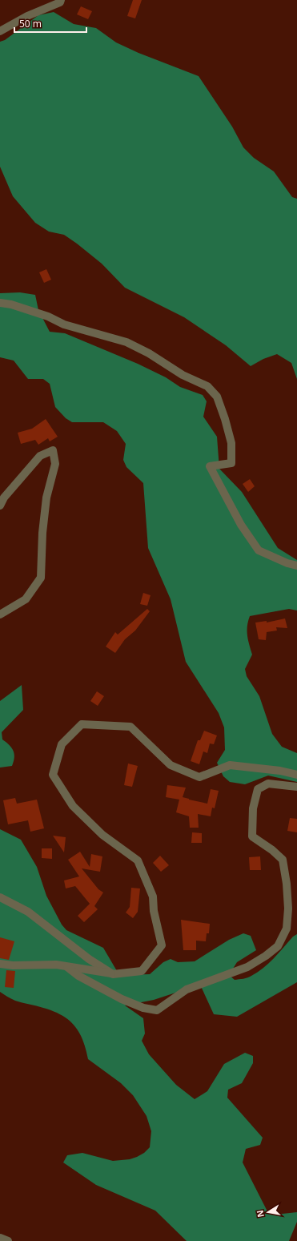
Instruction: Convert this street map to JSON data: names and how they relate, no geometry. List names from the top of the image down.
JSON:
{
  "scale_bar": "50 m",
  "north": "left"
}
